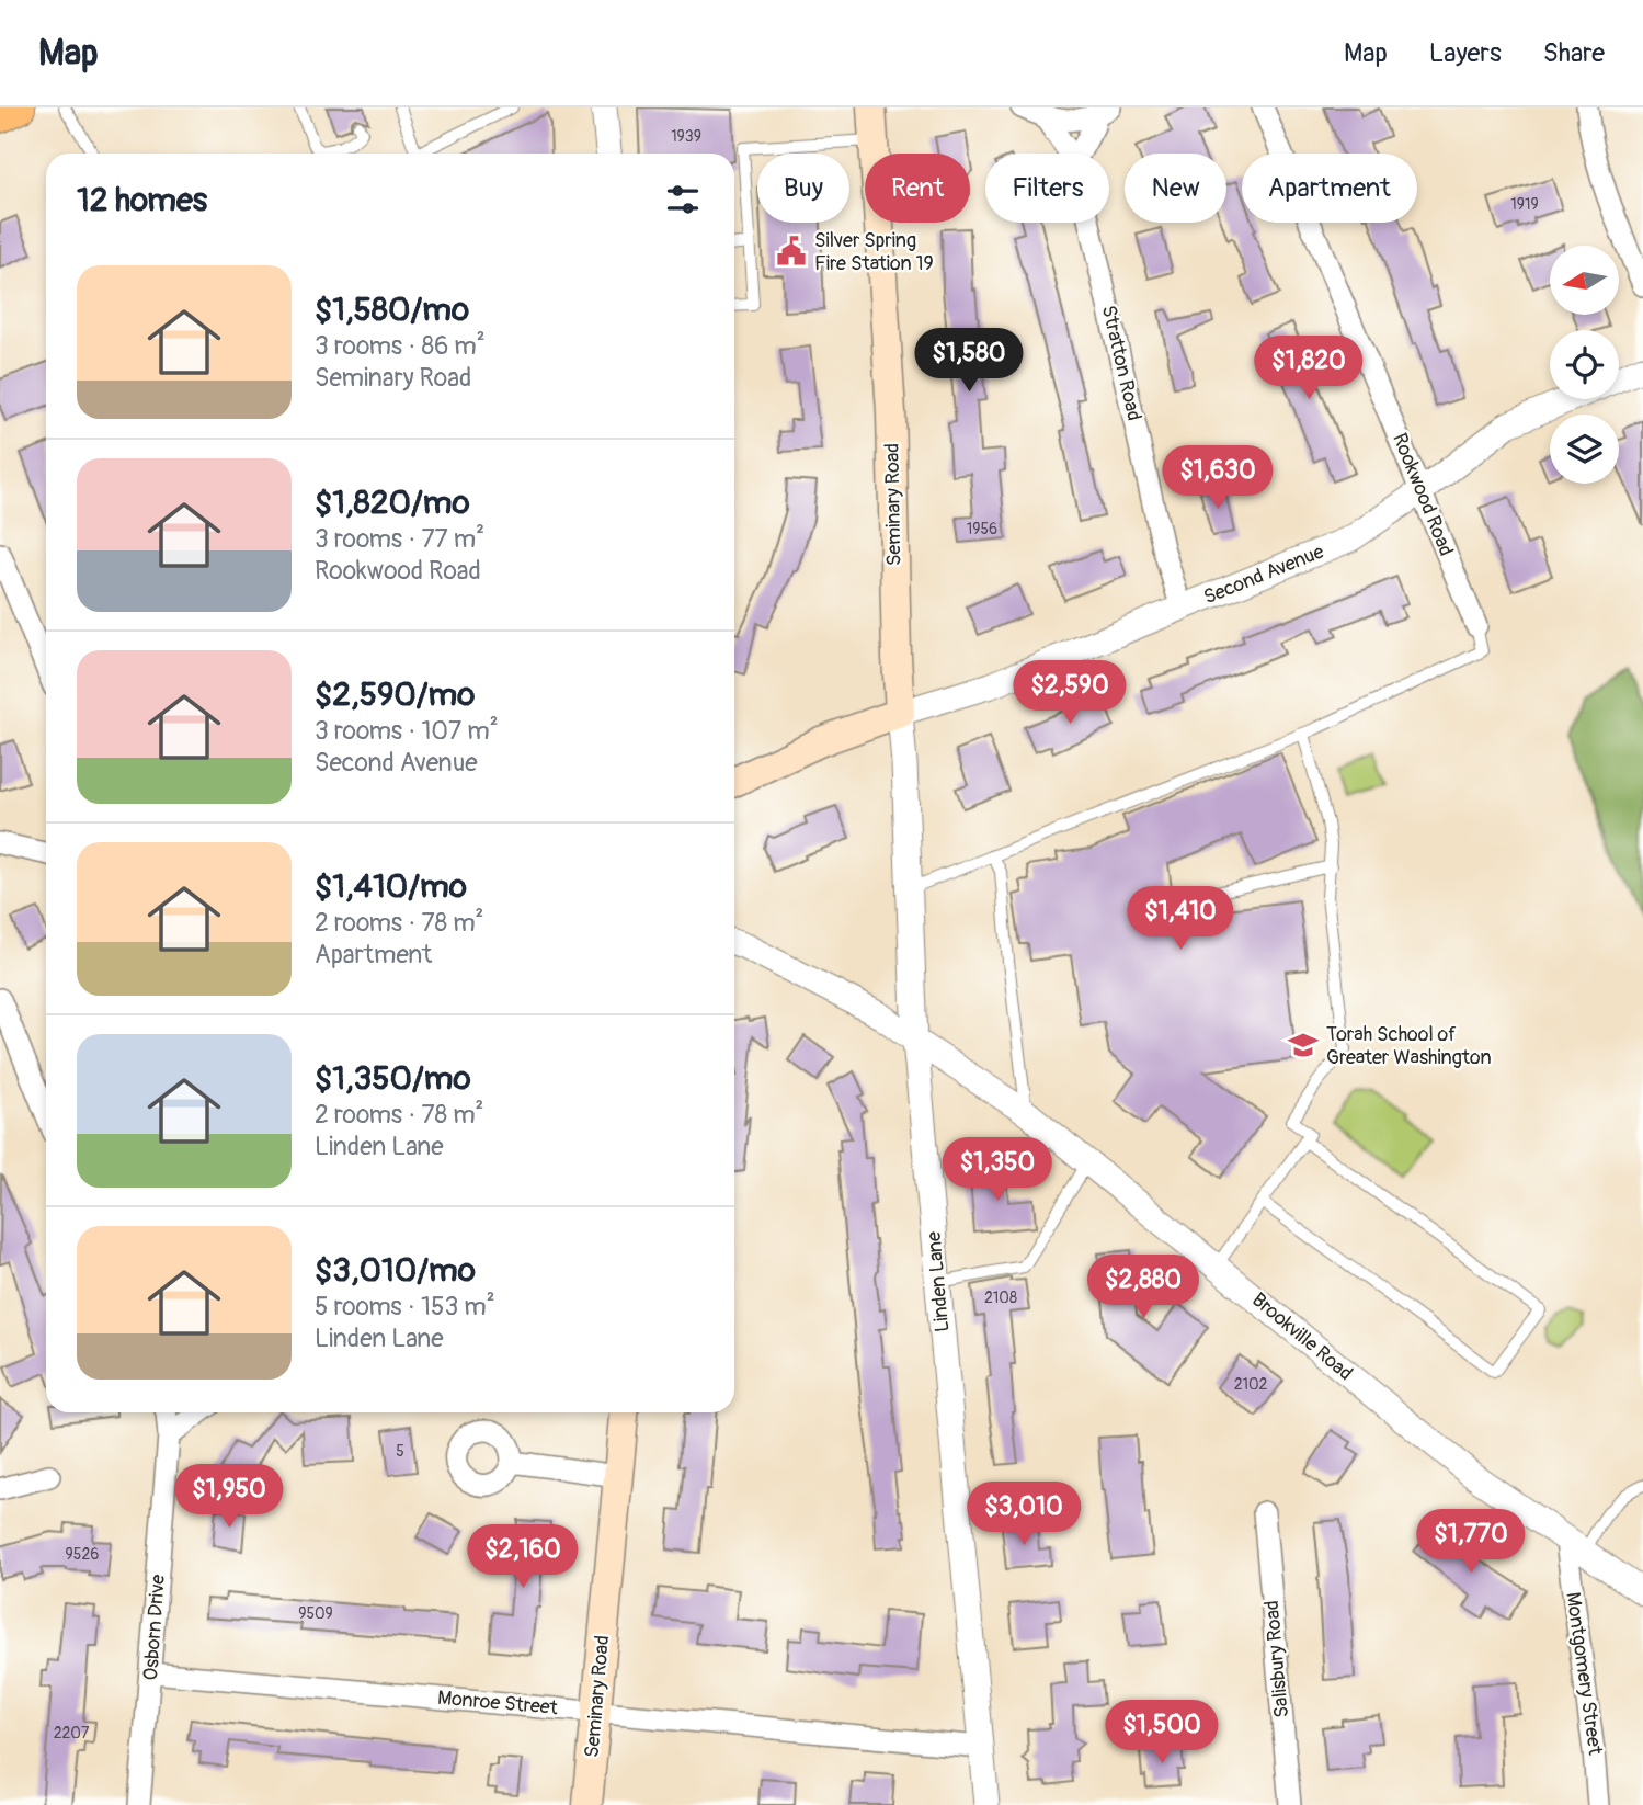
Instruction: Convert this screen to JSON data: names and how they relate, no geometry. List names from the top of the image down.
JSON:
{
  "streets": {
    "main road": ["Seminary Road"],
    "street": [
      "Stratton Road",
      "Rookwood Road",
      "Second Avenue",
      "Linden Lane",
      "Brookville Road",
      "Osborn Drive",
      "Salisbury Road",
      "Montgomery Street",
      "Monroe Street"
    ]
  },
  "crossings": [
    ["Stratton Road", "Second Avenue"],
    ["Rookwood Road", "Second Avenue"],
    ["Seminary Road", "Second Avenue"],
    ["Seminary Road", "Linden Lane"],
    ["Seminary Road", "Monroe Street"],
    ["Second Avenue", "Linden Lane"],
    ["Linden Lane", "Brookville Road"],
    ["Linden Lane", "Monroe Street"],
    ["Brookville Road", "Montgomery Street"],
    ["Osborn Drive", "Monroe Street"]
  ],
  "places": {
    "public building": ["Silver Spring Fire Station 19"],
    "school or university": ["Torah School of Greater Washington"]
  },
  "house_numbers": [
    "1939",
    "1919",
    "1956",
    "2108",
    "2102",
    "5",
    "9526",
    "9509",
    "2207"
  ],
  "north": "left",
  "page": {
    "header": "Map",
    "nav": ["Map", "Layers", "Share"],
    "chip": [
      "Buy",
      "Rent",
      "Filters",
      "New",
      "Apartment"
    ],
    "heading": "12 homes",
    "list": [
      {
        "name": "$1,580/mo",
        "note": "3 rooms · 86 m² · Seminary Road"
      },
      {
        "name": "$1,820/mo",
        "note": "3 rooms · 77 m² · Rookwood Road"
      },
      {
        "name": "$2,590/mo",
        "note": "3 rooms · 107 m² · Second Avenue"
      },
      {
        "name": "$1,410/mo",
        "note": "2 rooms · 78 m² · Apartment"
      },
      {
        "name": "$1,350/mo",
        "note": "2 rooms · 78 m² · Linden Lane"
      },
      {
        "name": "$3,010/mo",
        "note": "5 rooms · 153 m² · Linden Lane"
      }
    ],
    "price": [
      "$1,580",
      "$1,820",
      "$1,630",
      "$2,590",
      "$1,410",
      "$1,350",
      "$2,880",
      "$1,950",
      "$3,010",
      "$1,770",
      "$2,160",
      "$1,500"
    ]
  }
}
